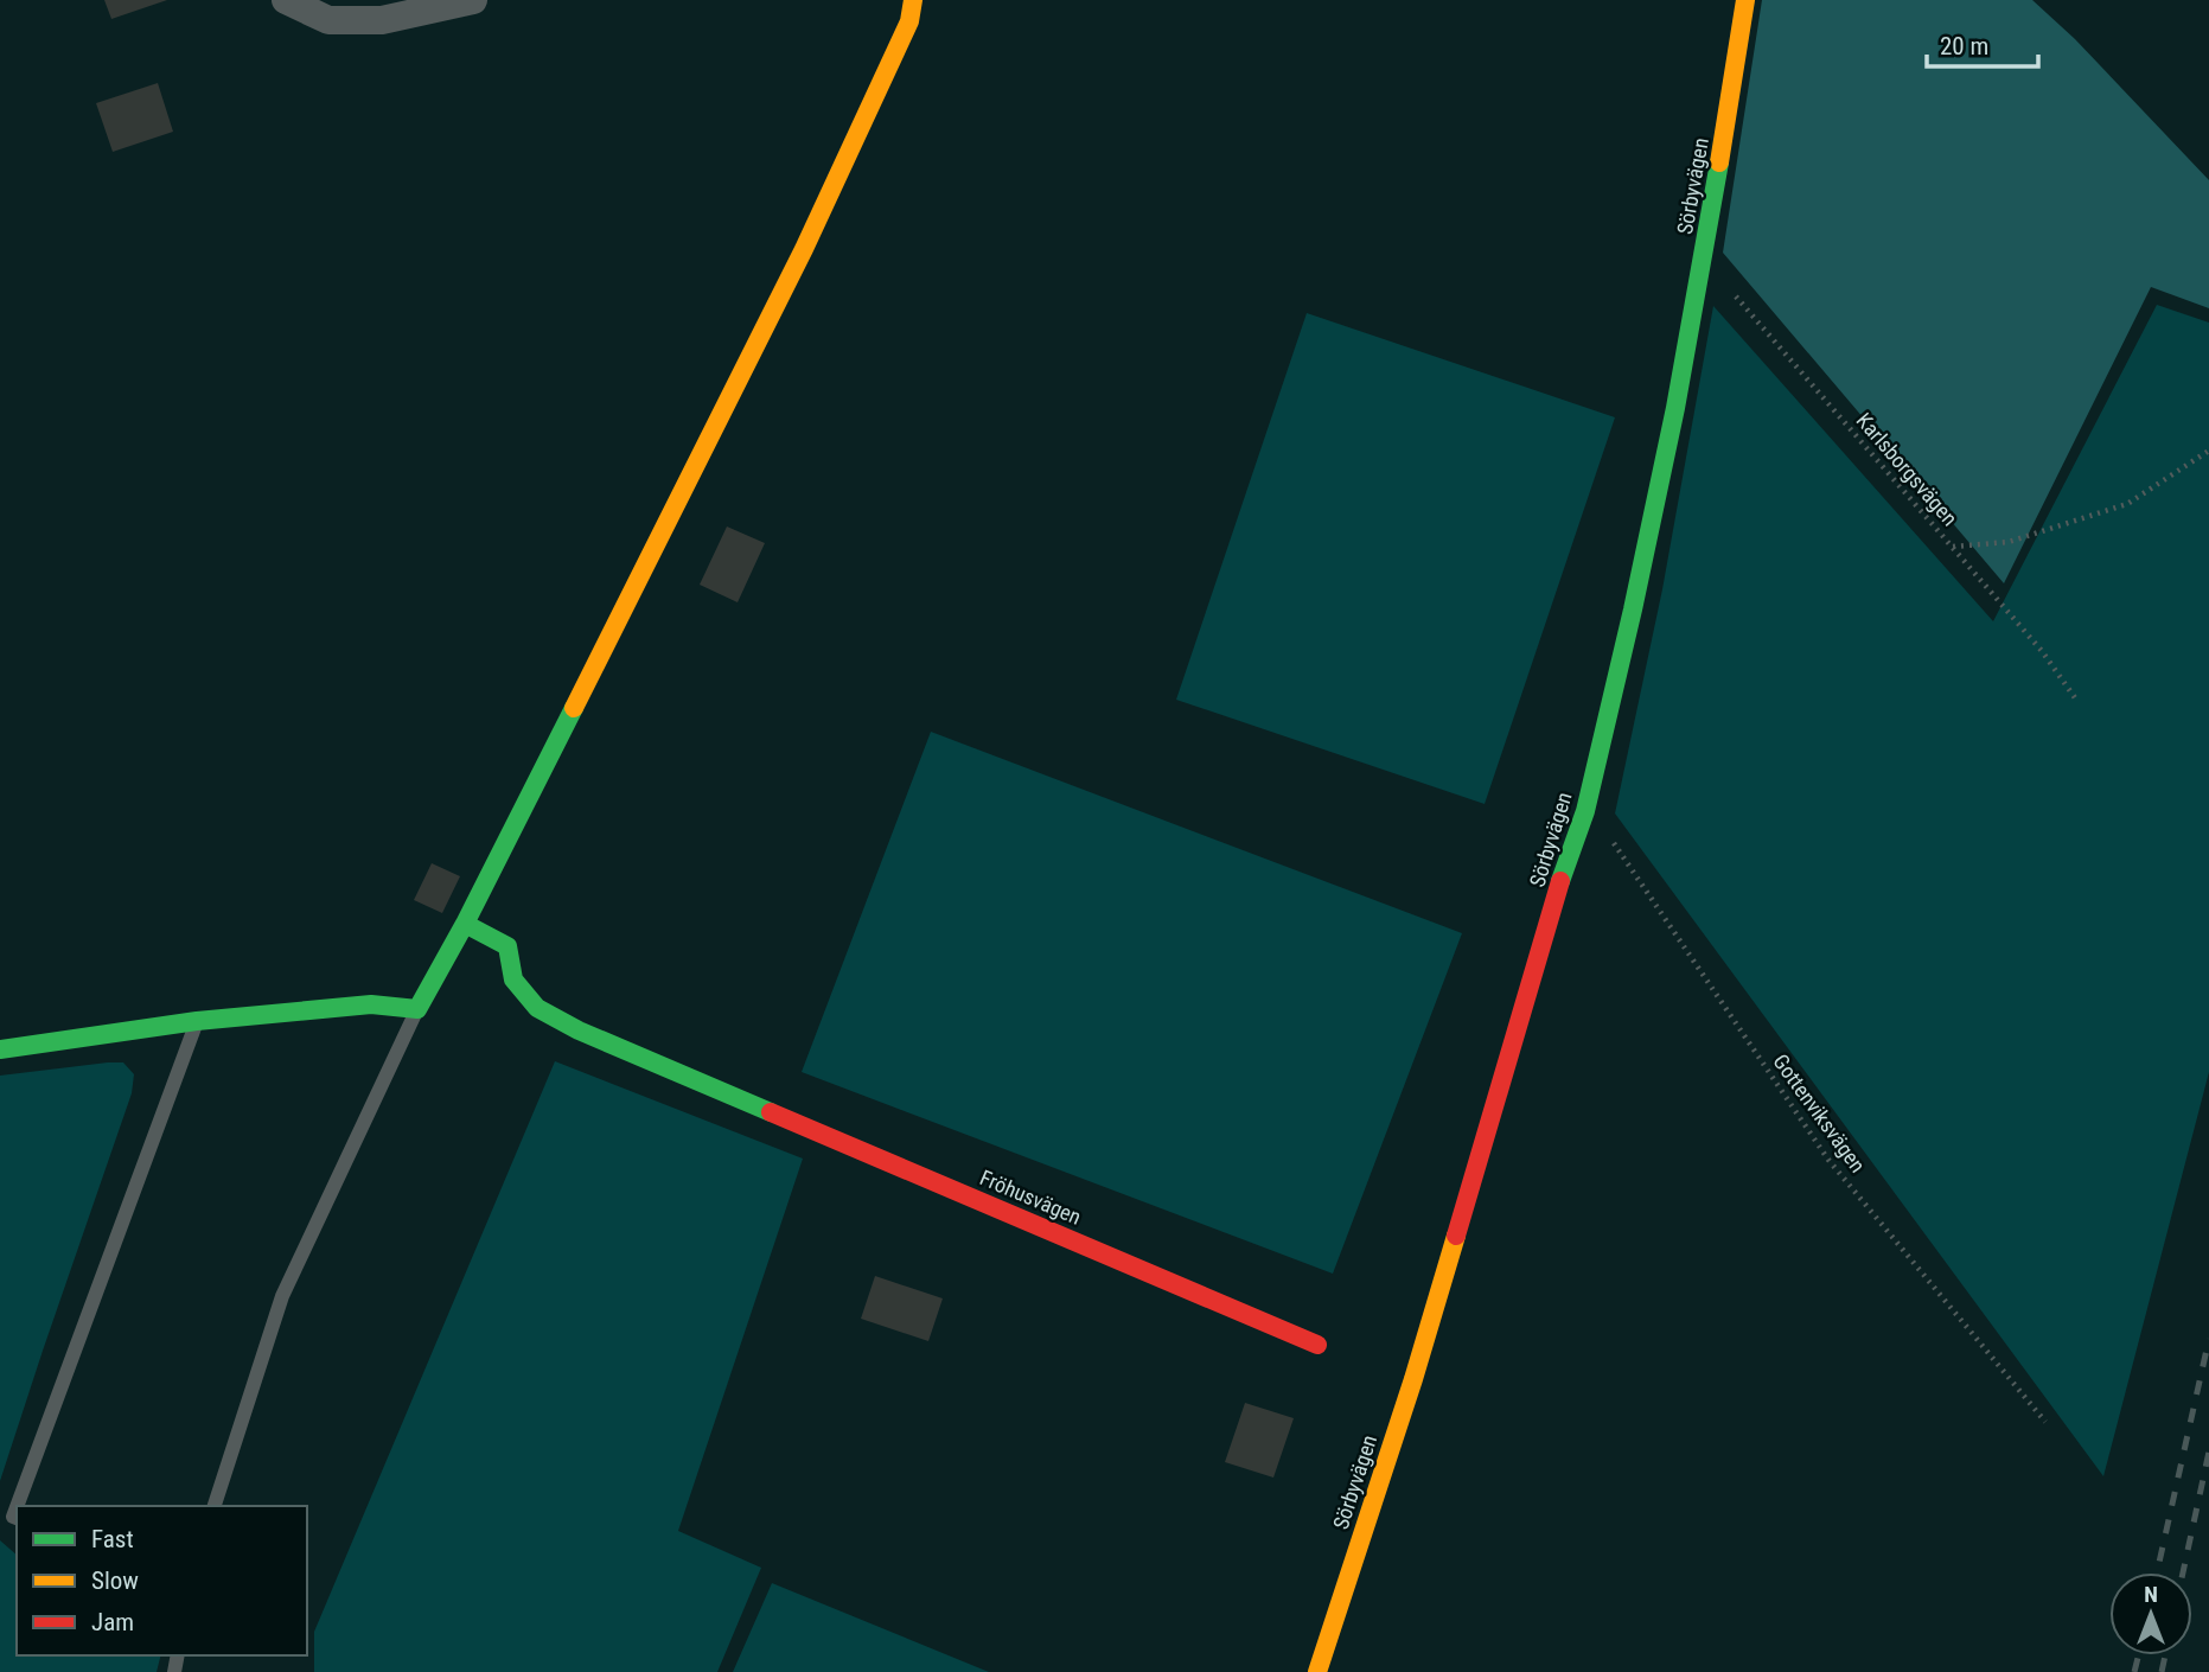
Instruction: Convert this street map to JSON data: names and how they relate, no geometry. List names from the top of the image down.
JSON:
{
  "streets": {
    "street": ["Sörbyvägen", "Fröhusvägen"],
    "path": ["Karlsborgsvägen", "Gottenviksvägen"]
  },
  "crossings": [
    ["Sörbyvägen", "Karlsborgsvägen"],
    ["Sörbyvägen", "Gottenviksvägen"]
  ],
  "legend": ["Fast", "Slow", "Jam"],
  "scale_bar": "20 m",
  "north": "top"
}
